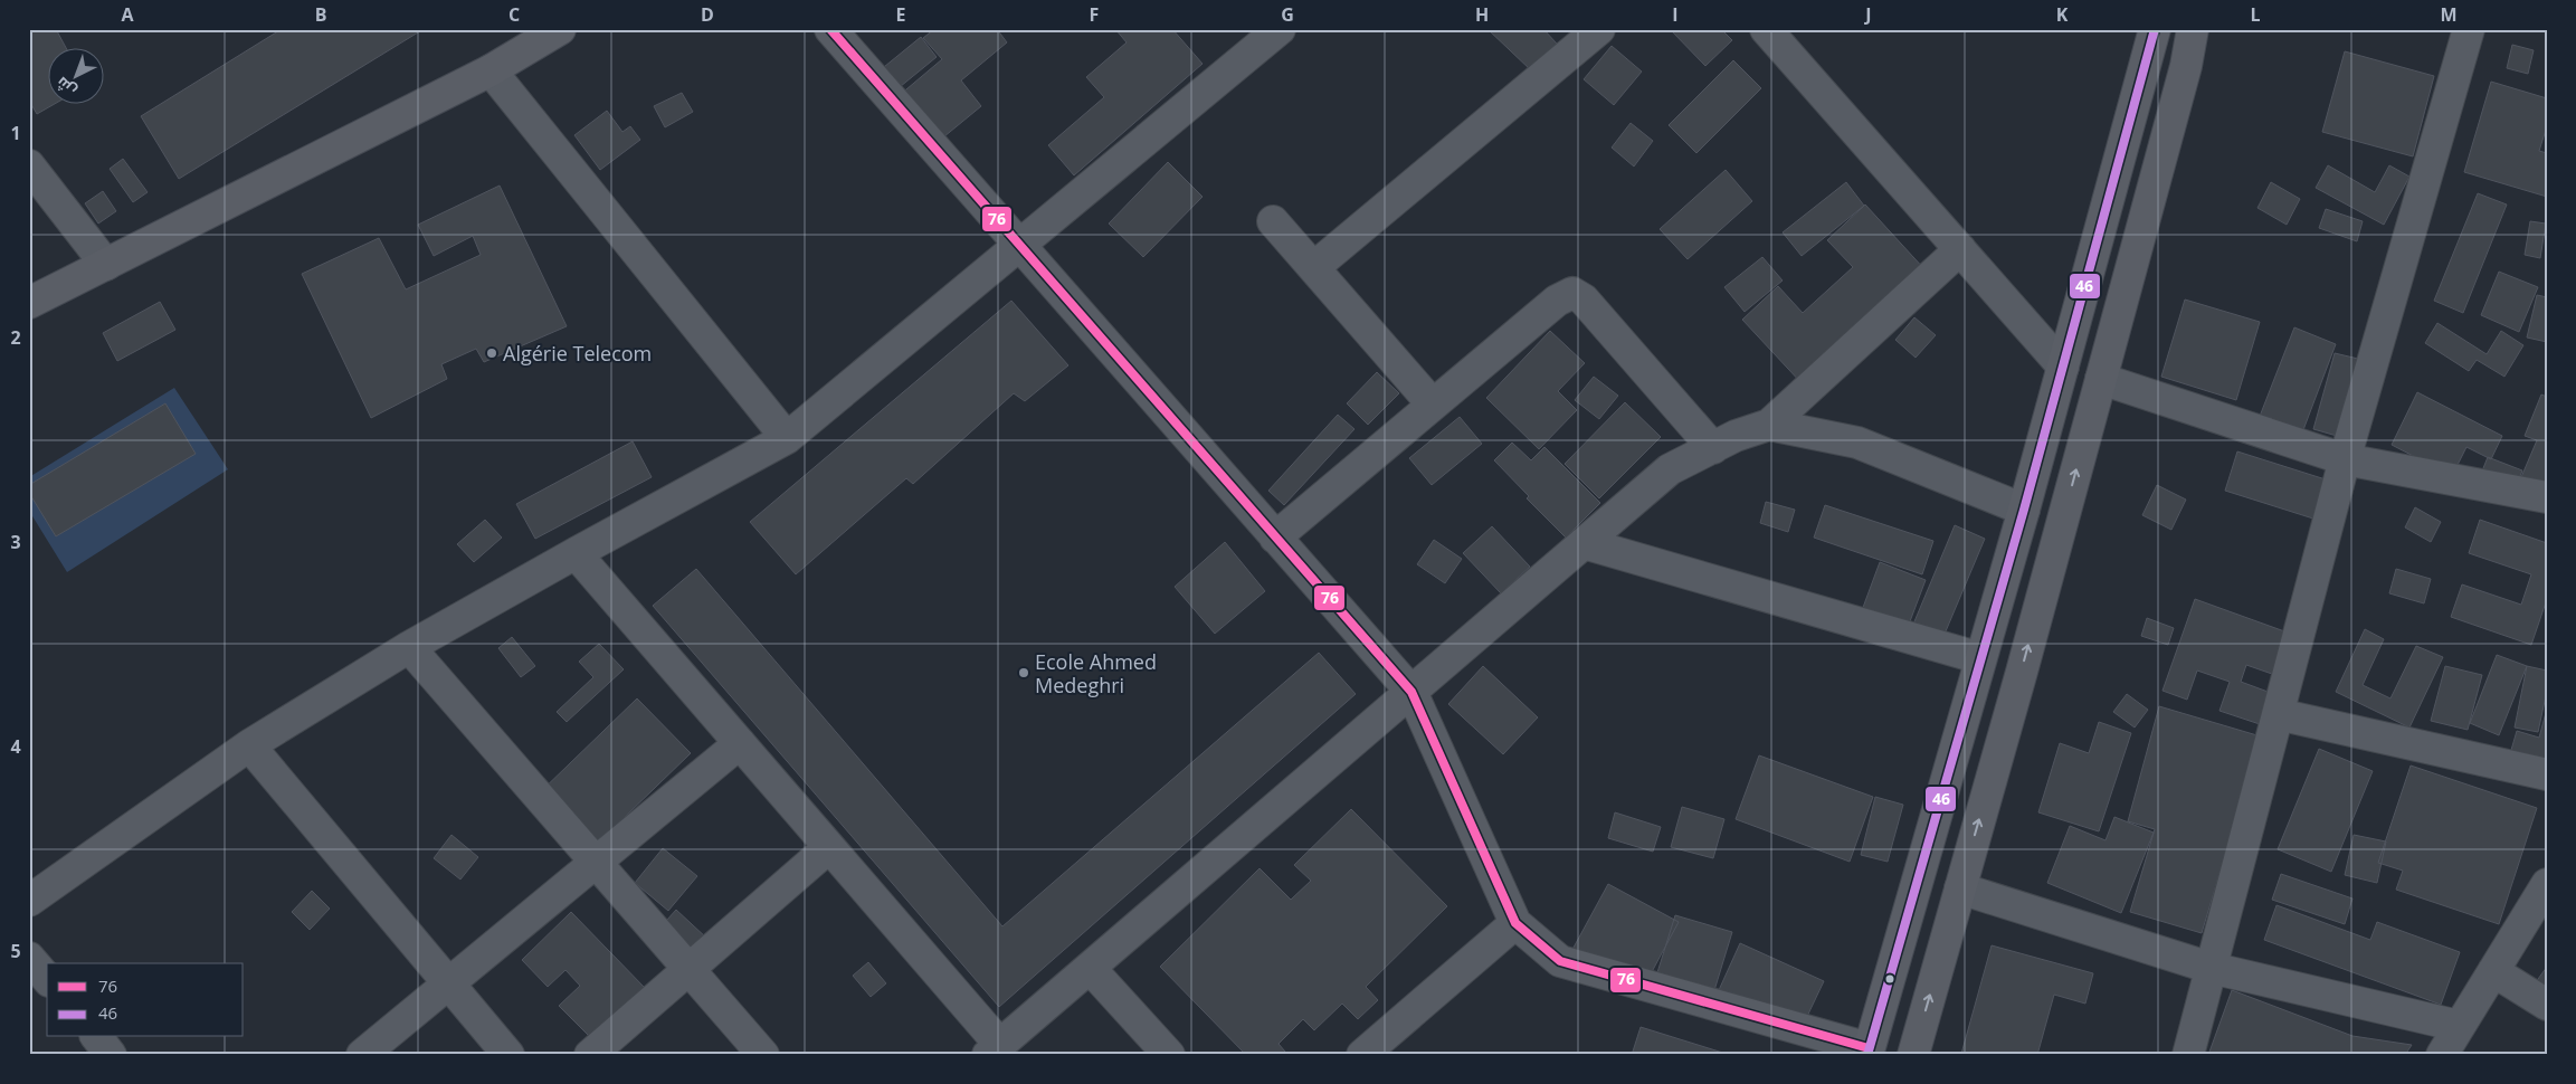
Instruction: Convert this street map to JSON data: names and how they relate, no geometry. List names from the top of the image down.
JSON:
{
  "places": ["Algérie Telecom", "Ecole Ahmed Medeghri"],
  "lines": ["transit line 76", "transit line 46"],
  "legend": ["76", "46"],
  "north": "bottom left",
  "grid": {
    "columns": [
      "A",
      "B",
      "C",
      "D",
      "E",
      "F",
      "G",
      "H",
      "I",
      "J",
      "K",
      "L",
      "M"
    ],
    "rows": [
      "1",
      "2",
      "3",
      "4",
      "5"
    ]
  }
}
